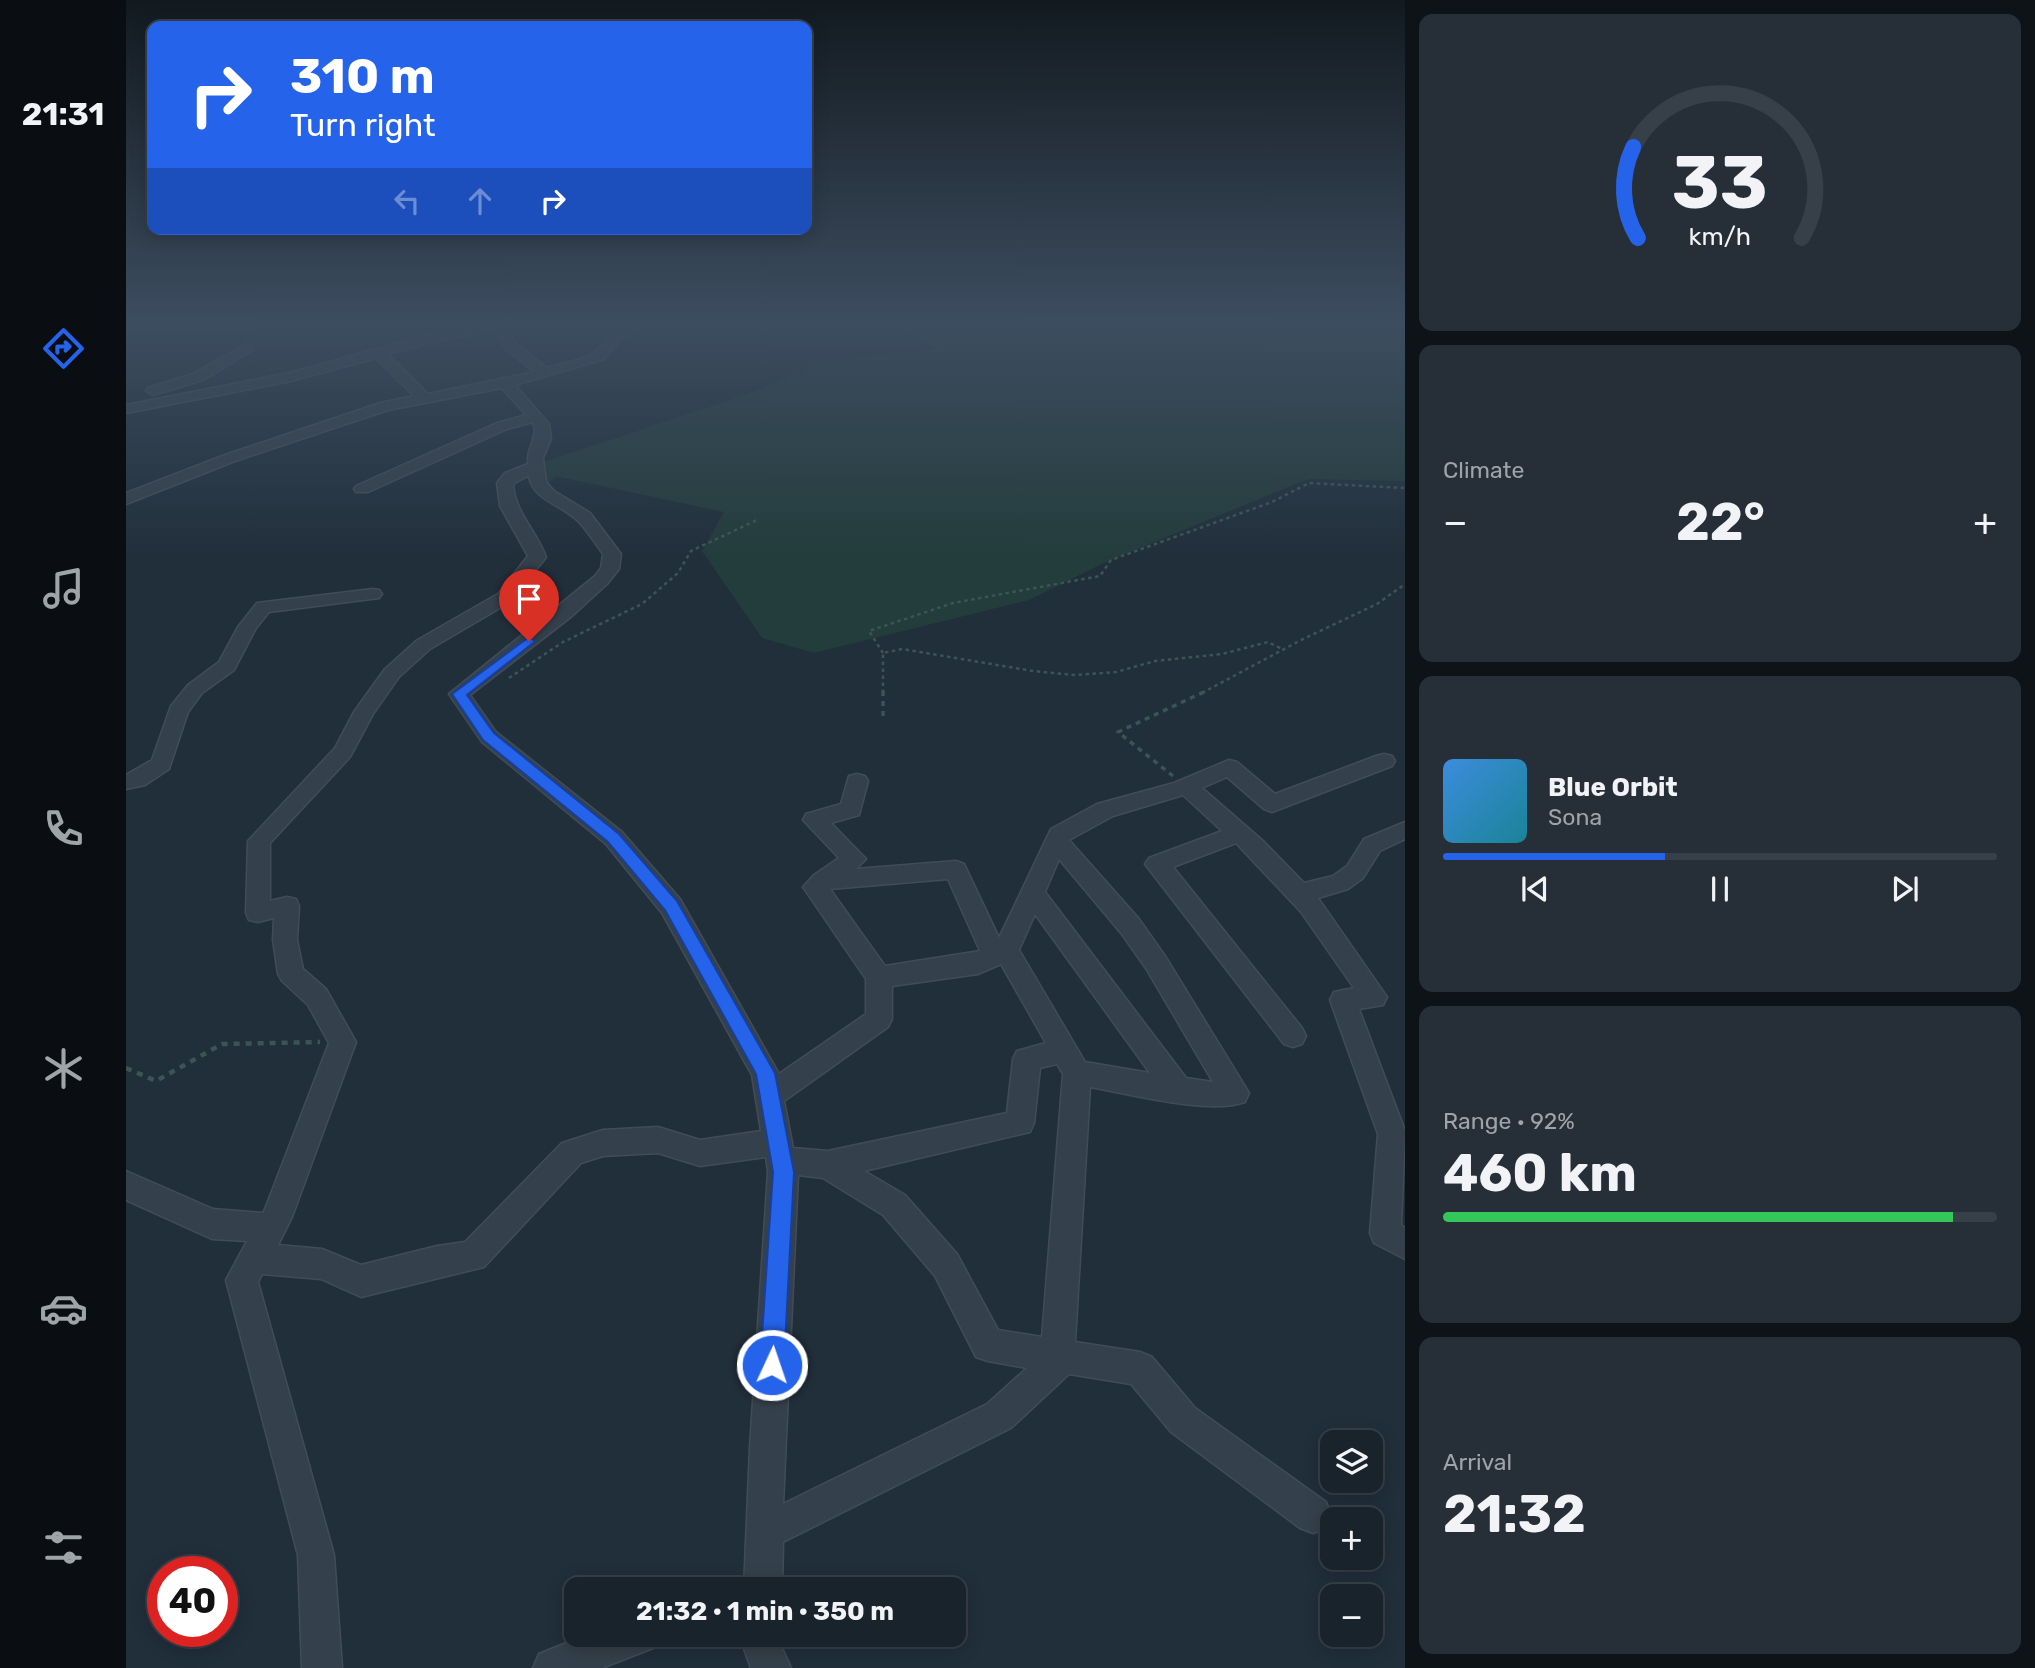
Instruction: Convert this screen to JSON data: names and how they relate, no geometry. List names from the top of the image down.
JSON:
{
  "page": {
    "tabs": "21:31",
    "turn": ["310 m", "Turn right"],
    "tile": [
      "Climate",
      ["Range · 92%", "460 km"],
      ["Arrival", "21:32"]
    ],
    "heat": ["−", "22°", "+"],
    "song": ["Blue Orbit", "Sona"],
    "map_buttons": ["+", "−"],
    "limit": "40",
    "trip": "21:32 · 1 min · 350 m",
    "gauge": ["33", "km/h"]
  }
}
